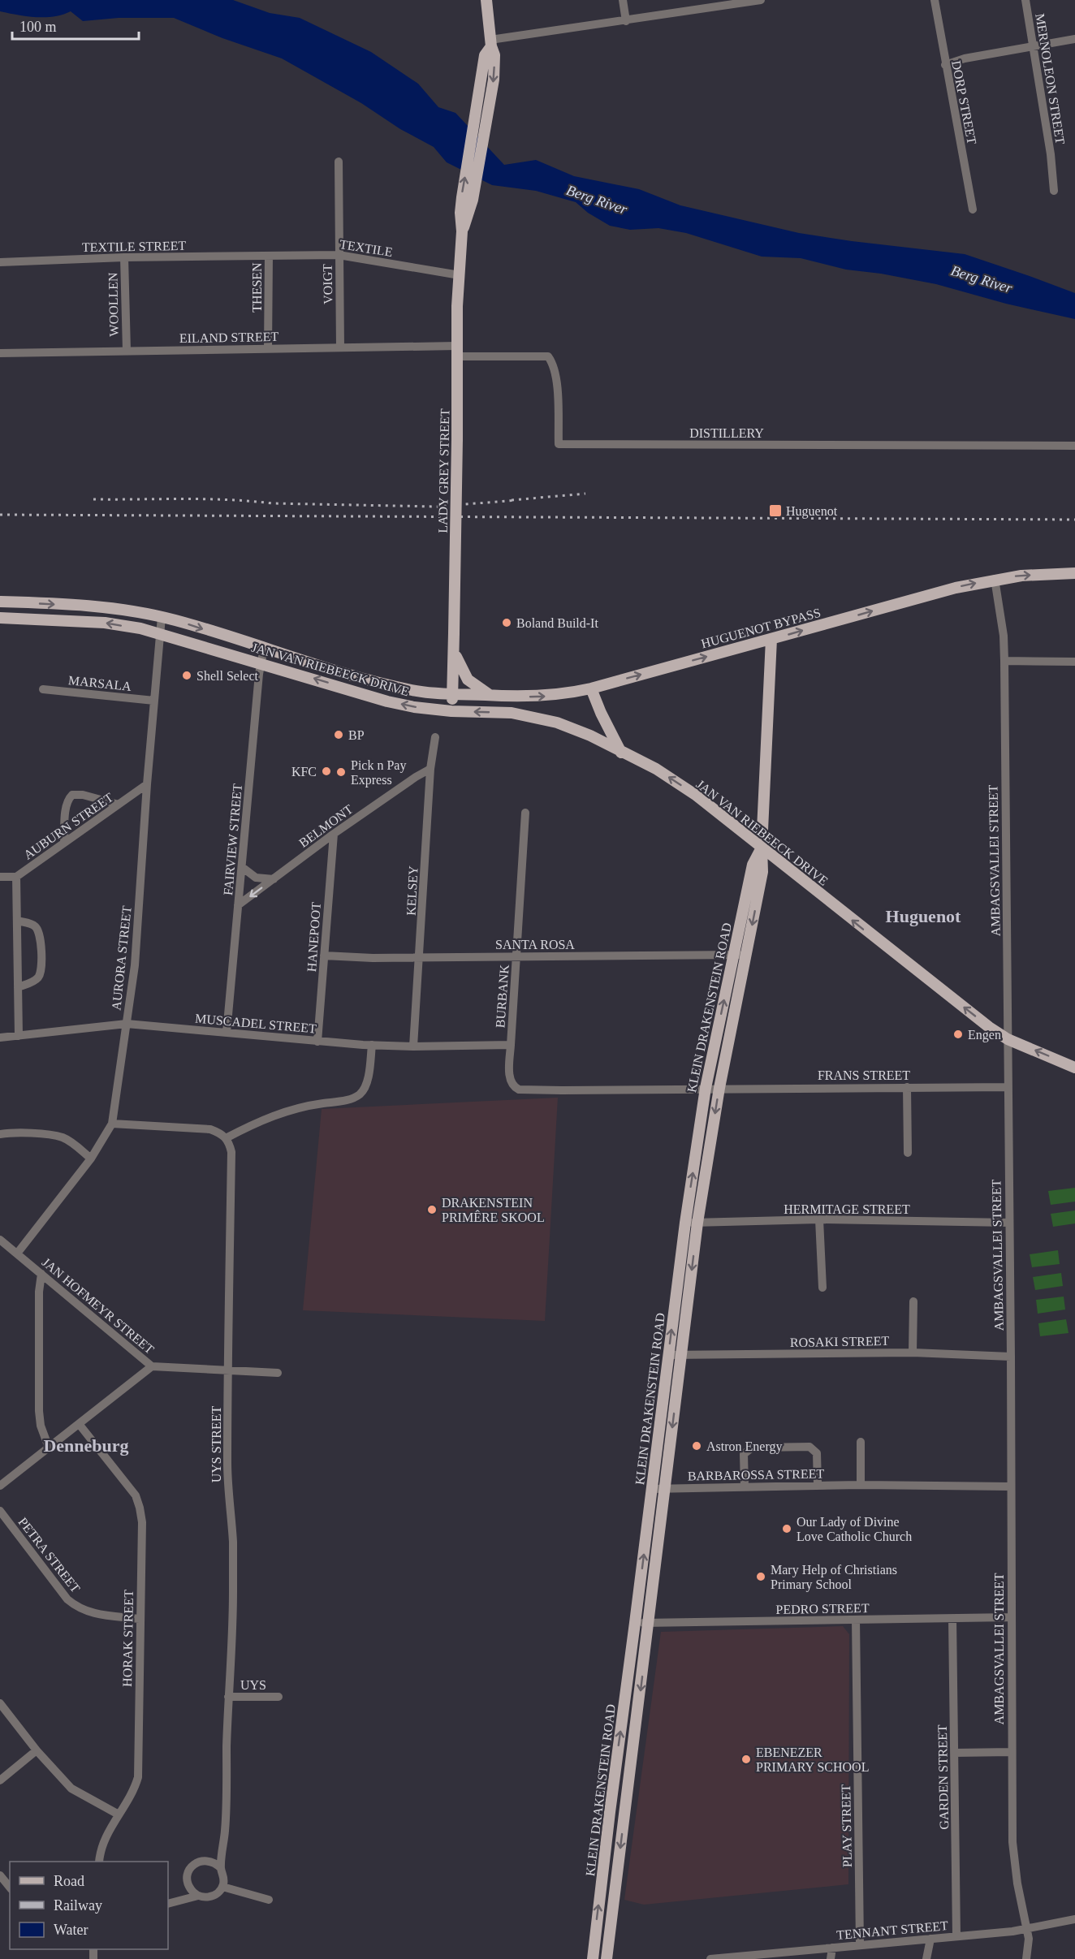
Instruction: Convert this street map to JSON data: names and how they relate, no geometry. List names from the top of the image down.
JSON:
{
  "streets": {
    "main road": [
      "LADY GREY STREET",
      "HUGUENOT BYPASS",
      "JAN VAN RIEBEECK DRIVE",
      "KLEIN DRAKENSTEIN ROAD"
    ],
    "street": [
      "MERNOLEON STREET",
      "DORP STREET",
      "TEXTILE STREET",
      "TEXTILE",
      "VOIGT",
      "THESEN",
      "WOOLLEN",
      "EILAND STREET",
      "DISTILLERY",
      "MARSALA",
      "AUBURN STREET",
      "BELMONT",
      "FAIRVIEW STREET",
      "AMBAGSVALLEI STREET",
      "KELSEY",
      "HANEPOOT",
      "SANTA ROSA",
      "AURORA STREET",
      "BURBANK",
      "MUSCADEL STREET",
      "FRANS STREET",
      "HERMITAGE STREET",
      "JAN HOFMEYR STREET",
      "ROSAKI STREET",
      "UYS STREET",
      "BARBAROSSA STREET",
      "PETRA STREET",
      "PEDRO STREET",
      "HORAK STREET",
      "UYS",
      "GARDEN STREET",
      "PLAY STREET",
      "TENNANT STREET"
    ]
  },
  "crossings": [
    ["TEXTILE STREET", "TEXTILE"],
    ["TEXTILE STREET", "THESEN"],
    ["TEXTILE STREET", "WOOLLEN"],
    ["TEXTILE", "VOIGT"],
    ["TEXTILE", "THESEN"],
    ["TEXTILE", "LADY GREY STREET"],
    ["VOIGT", "EILAND STREET"],
    ["THESEN", "EILAND STREET"],
    ["WOOLLEN", "EILAND STREET"],
    ["EILAND STREET", "DISTILLERY"],
    ["EILAND STREET", "LADY GREY STREET"],
    ["DISTILLERY", "LADY GREY STREET"],
    ["LADY GREY STREET", "HUGUENOT BYPASS"],
    ["LADY GREY STREET", "JAN VAN RIEBEECK DRIVE"],
    ["HUGUENOT BYPASS", "JAN VAN RIEBEECK DRIVE"],
    ["HUGUENOT BYPASS", "AMBAGSVALLEI STREET"],
    ["HUGUENOT BYPASS", "KLEIN DRAKENSTEIN ROAD"],
    ["JAN VAN RIEBEECK DRIVE", "FAIRVIEW STREET"],
    ["JAN VAN RIEBEECK DRIVE", "AMBAGSVALLEI STREET"],
    ["JAN VAN RIEBEECK DRIVE", "AURORA STREET"],
    ["JAN VAN RIEBEECK DRIVE", "KLEIN DRAKENSTEIN ROAD"],
    ["MARSALA", "AURORA STREET"],
    ["AUBURN STREET", "AURORA STREET"],
    ["BELMONT", "FAIRVIEW STREET"],
    ["BELMONT", "KELSEY"],
    ["BELMONT", "HANEPOOT"],
    ["FAIRVIEW STREET", "MUSCADEL STREET"],
    ["AMBAGSVALLEI STREET", "FRANS STREET"],
    ["AMBAGSVALLEI STREET", "HERMITAGE STREET"],
    ["AMBAGSVALLEI STREET", "ROSAKI STREET"],
    ["AMBAGSVALLEI STREET", "BARBAROSSA STREET"],
    ["AMBAGSVALLEI STREET", "PEDRO STREET"],
    ["AMBAGSVALLEI STREET", "TENNANT STREET"],
    ["KELSEY", "SANTA ROSA"],
    ["KELSEY", "MUSCADEL STREET"],
    ["HANEPOOT", "SANTA ROSA"],
    ["HANEPOOT", "MUSCADEL STREET"],
    ["SANTA ROSA", "BURBANK"],
    ["SANTA ROSA", "KLEIN DRAKENSTEIN ROAD"],
    ["AURORA STREET", "MUSCADEL STREET"],
    ["AURORA STREET", "JAN HOFMEYR STREET"],
    ["BURBANK", "KLEIN DRAKENSTEIN ROAD"],
    ["BURBANK", "MUSCADEL STREET"],
    ["BURBANK", "FRANS STREET"],
    ["KLEIN DRAKENSTEIN ROAD", "FRANS STREET"],
    ["KLEIN DRAKENSTEIN ROAD", "HERMITAGE STREET"],
    ["KLEIN DRAKENSTEIN ROAD", "ROSAKI STREET"],
    ["KLEIN DRAKENSTEIN ROAD", "BARBAROSSA STREET"],
    ["KLEIN DRAKENSTEIN ROAD", "PEDRO STREET"],
    ["JAN HOFMEYR STREET", "UYS STREET"],
    ["UYS STREET", "UYS"],
    ["PETRA STREET", "HORAK STREET"],
    ["PEDRO STREET", "GARDEN STREET"],
    ["PEDRO STREET", "PLAY STREET"],
    ["GARDEN STREET", "TENNANT STREET"],
    ["PLAY STREET", "TENNANT STREET"]
  ],
  "one_way": ["HUGUENOT BYPASS"],
  "districts": ["Huguenot", "Denneburg"],
  "water": ["Berg River"],
  "places": {
    "transit": ["Huguenot"],
    "other": [
      "Boland Build-It",
      "Shell Select",
      "BP",
      "KFC",
      "Pick n Pay Express",
      "Engen",
      "DRAKENSTEIN PRIMÊRE SKOOL",
      "Astron Energy",
      "Our Lady of Divine Love Catholic Church",
      "Mary Help of Christians Primary School",
      "EBENEZER PRIMARY SCHOOL"
    ]
  },
  "legend": ["Road", "Railway", "Water"],
  "scale_bar": "100 m"
}
